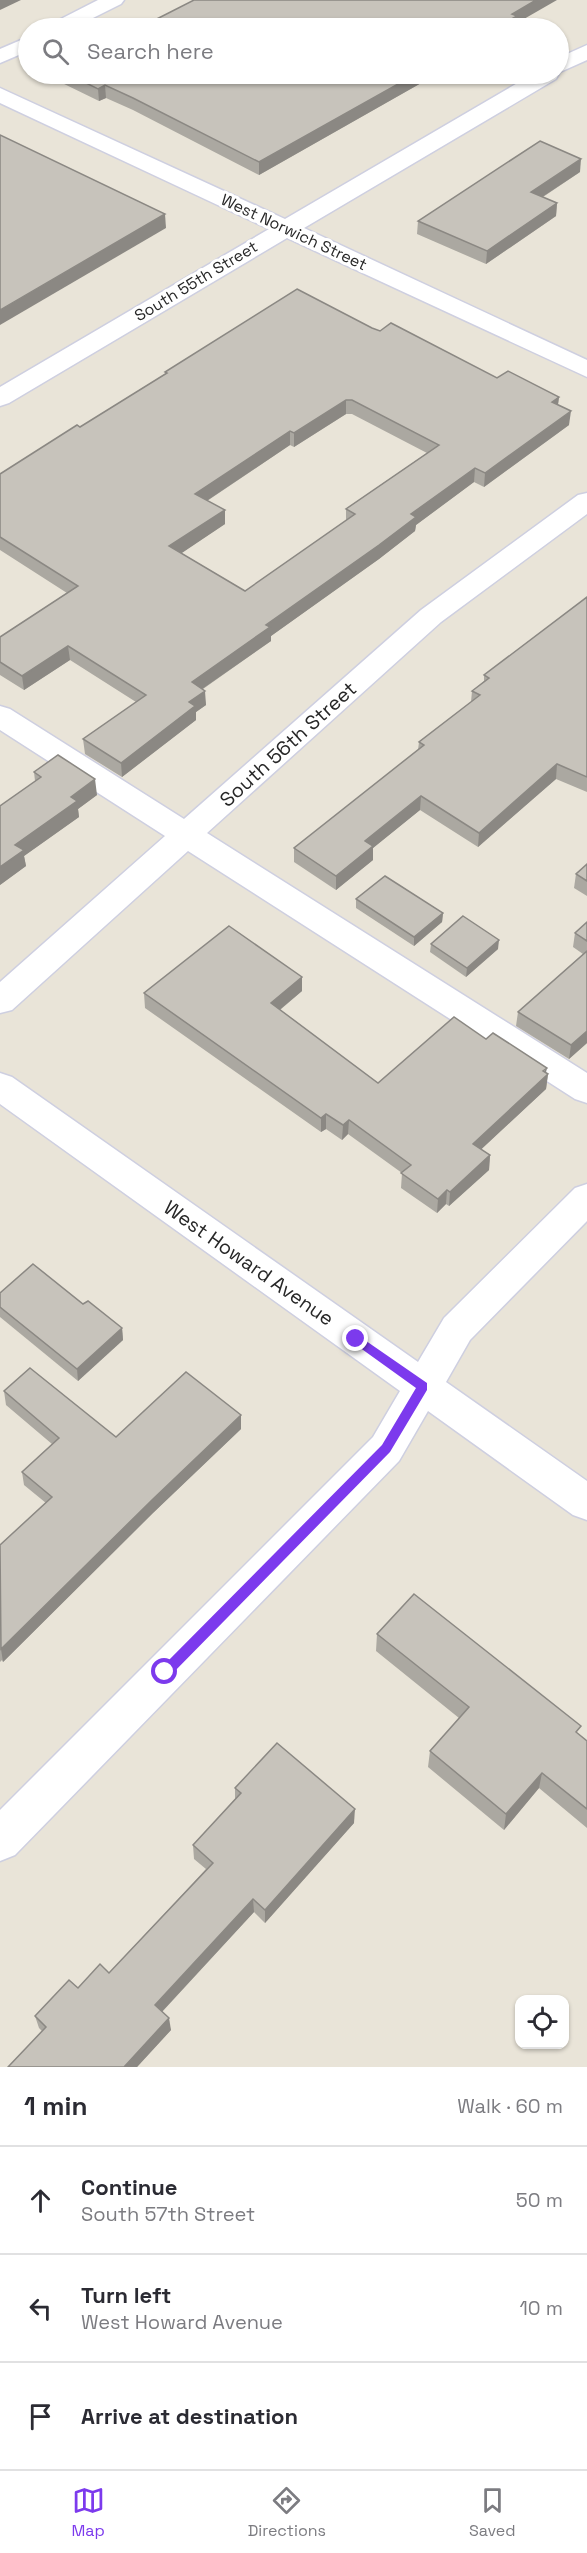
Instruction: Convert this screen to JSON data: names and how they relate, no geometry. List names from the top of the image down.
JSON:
{
  "streets": {
    "street": [
      "West Norwich Street",
      "South 55th Street",
      "South 56th Street",
      "West Howard Avenue"
    ]
  },
  "crossings": [
    ["West Norwich Street", "South 55th Street"]
  ],
  "page": {
    "search": "Search here",
    "heading": ["1 min", "Walk · 60 m"],
    "list": [
      ["Continue", "South 57th Street", "50 m"],
      ["Turn left", "West Howard Avenue", "10 m"],
      "Arrive at destination"
    ],
    "nav": ["Map", "Directions", "Saved"]
  }
}
